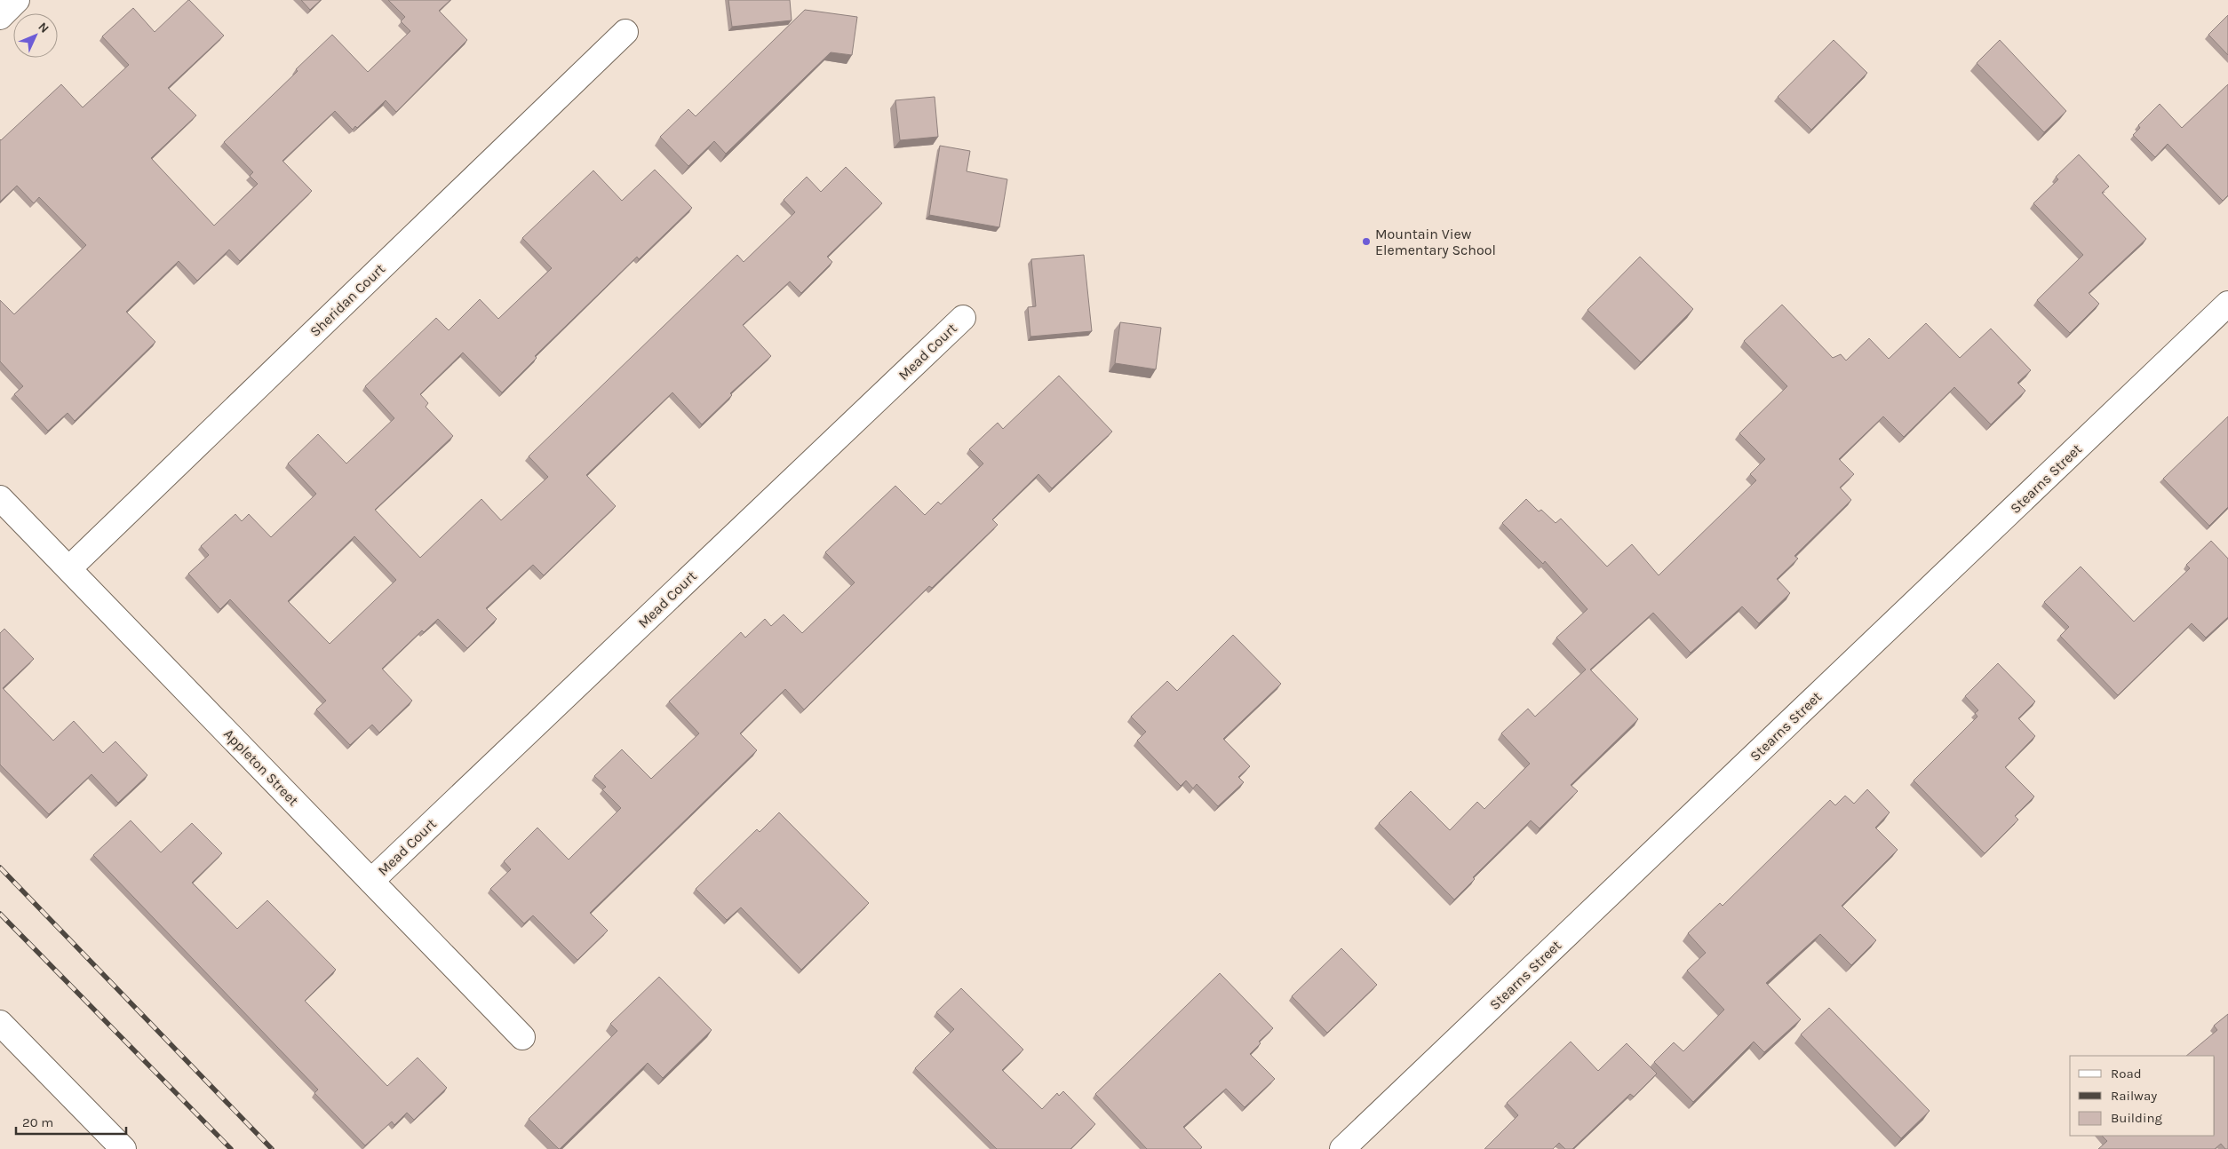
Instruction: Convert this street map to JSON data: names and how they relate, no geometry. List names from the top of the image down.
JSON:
{
  "streets": {
    "street": [
      "Sheridan Court",
      "Mead Court",
      "Stearns Street",
      "Appleton Street"
    ]
  },
  "crossings": [
    ["Sheridan Court", "Appleton Street"],
    ["Mead Court", "Appleton Street"]
  ],
  "places": ["Mountain View Elementary School"],
  "legend": ["Road", "Railway", "Building"],
  "scale_bar": "20 m",
  "north": "top right"
}
